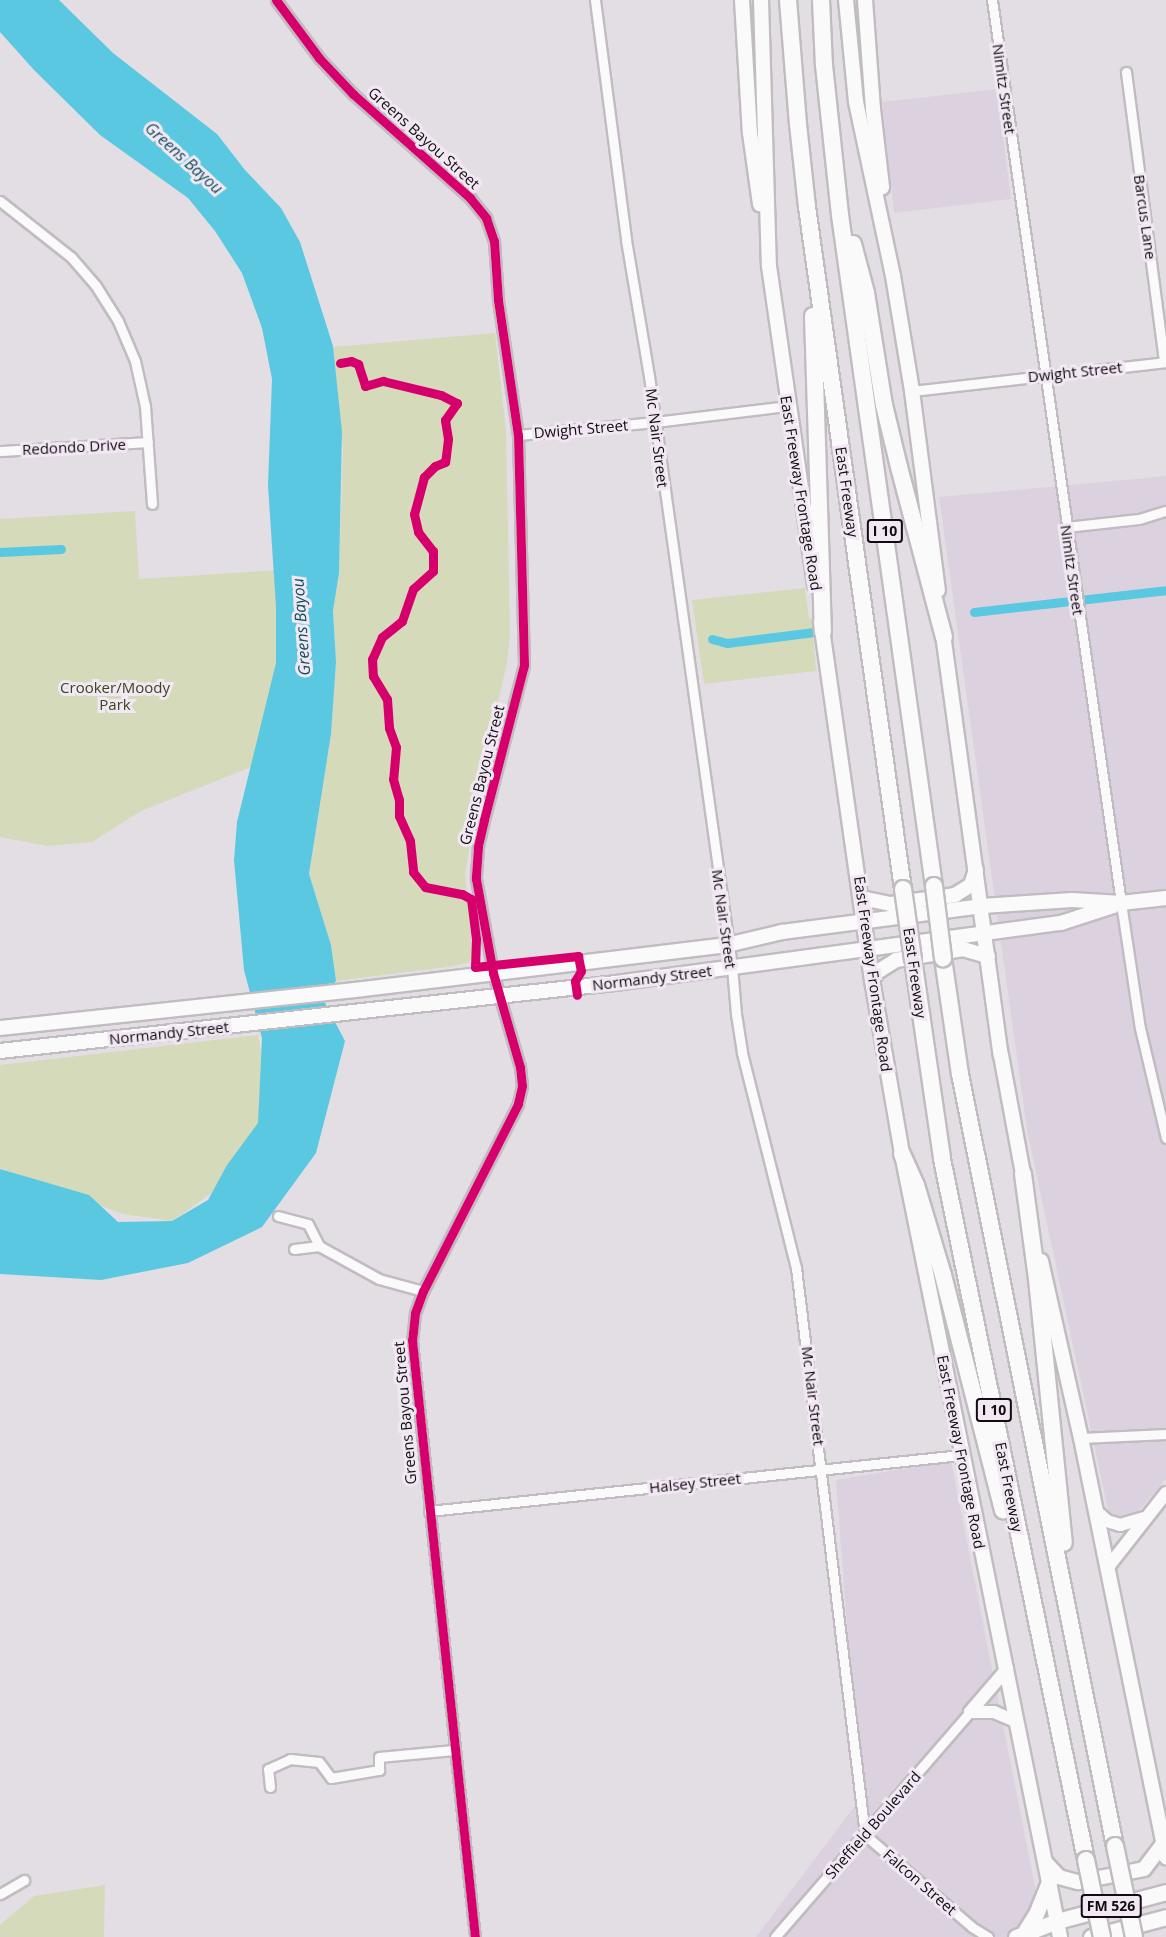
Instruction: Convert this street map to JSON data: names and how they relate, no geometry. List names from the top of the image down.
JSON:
{
  "streets": {
    "highway": ["East Freeway", "I 10"],
    "main road": ["East Freeway Frontage Road", "Normandy Street", "FM 526"],
    "street": [
      "Nimitz Street",
      "Greens Bayou Street",
      "Barcus Lane",
      "Dwight Street",
      "Mc Nair Street",
      "Redondo Drive",
      "Halsey Street",
      "Sheffield Boulevard",
      "Falcon Street"
    ]
  },
  "crossings": [
    ["Nimitz Street", "Dwight Street"],
    ["Nimitz Street", "Normandy Street"],
    ["Greens Bayou Street", "Dwight Street"],
    ["Greens Bayou Street", "Normandy Street"],
    ["Greens Bayou Street", "Halsey Street"],
    ["Barcus Lane", "Dwight Street"],
    ["Dwight Street", "Mc Nair Street"],
    ["Dwight Street", "East Freeway Frontage Road"],
    ["Mc Nair Street", "Normandy Street"],
    ["Mc Nair Street", "Halsey Street"],
    ["Mc Nair Street", "Sheffield Boulevard"],
    ["Mc Nair Street", "Falcon Street"],
    ["East Freeway Frontage Road", "Normandy Street"],
    ["East Freeway Frontage Road", "Halsey Street"],
    ["East Freeway Frontage Road", "Sheffield Boulevard"],
    ["East Freeway Frontage Road", "FM 526"],
    ["Sheffield Boulevard", "Falcon Street"]
  ],
  "water": ["Greens Bayou"],
  "parks": ["Crooker/Moody Park"]
}
